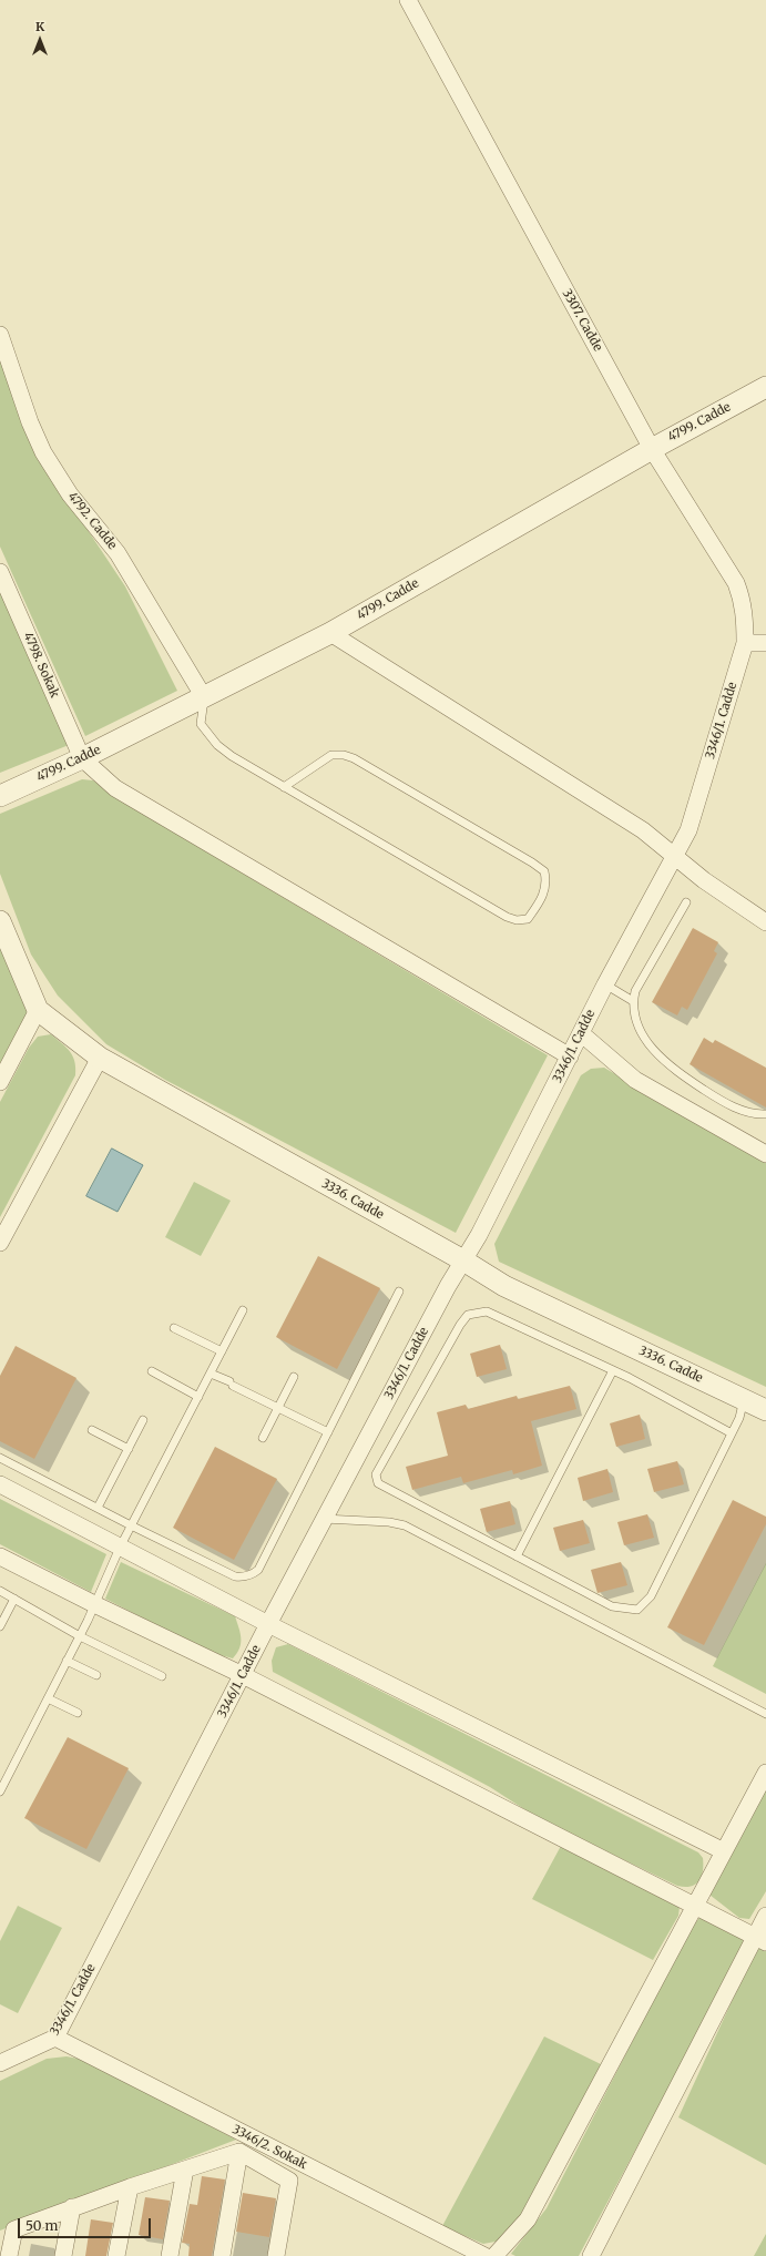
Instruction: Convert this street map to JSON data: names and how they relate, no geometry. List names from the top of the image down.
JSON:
{
  "streets": {
    "street": [
      "3307. Cadde",
      "4799. Cadde",
      "4792. Cadde",
      "4798. Sokak",
      "3346/1. Cadde",
      "3336. Cadde",
      "3346/2. Sokak"
    ]
  },
  "crossings": [
    ["3307. Cadde", "4799. Cadde"],
    ["3307. Cadde", "3346/1. Cadde"],
    ["4799. Cadde", "4792. Cadde"],
    ["4799. Cadde", "4798. Sokak"],
    ["3346/1. Cadde", "3336. Cadde"],
    ["3346/1. Cadde", "3346/2. Sokak"]
  ],
  "scale_bar": "50 m",
  "north": "top"
}
